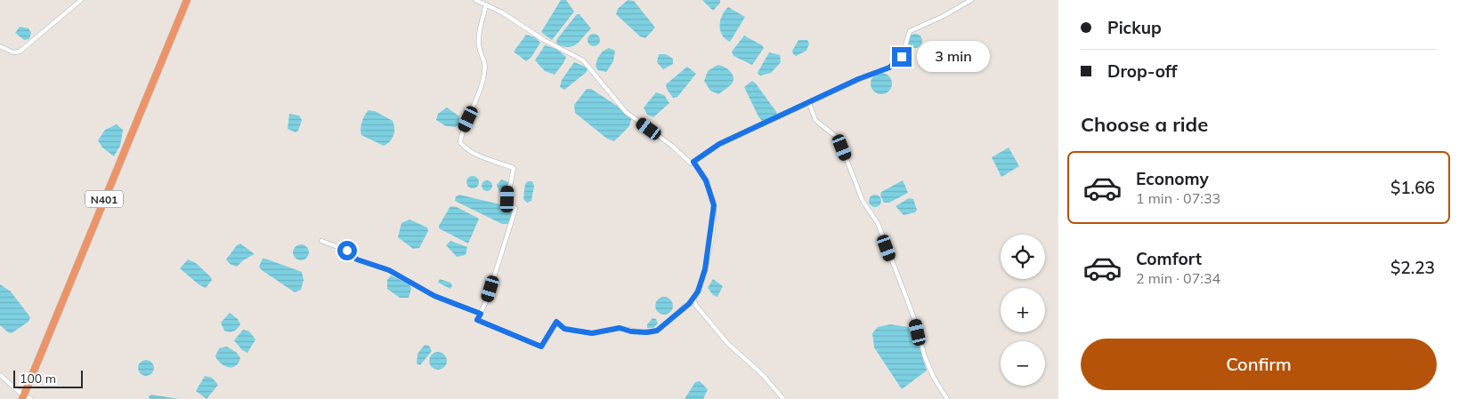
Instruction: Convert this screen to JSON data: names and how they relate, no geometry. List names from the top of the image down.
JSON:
{
  "streets": {
    "highway": ["N401"]
  },
  "scale_bar": "100 m",
  "page": {
    "banner": ["Pickup", "Drop-off"],
    "bubble": "3 min",
    "heading": "Choose a ride",
    "list": [
      {
        "name": "Economy",
        "note": "1 min · 07:33",
        "value": "$1.66"
      },
      {
        "name": "Comfort",
        "note": "2 min · 07:34",
        "value": "$2.23"
      }
    ],
    "map_buttons": ["+", "−"],
    "buttons": "Confirm",
    "scale": "100 m"
  }
}
